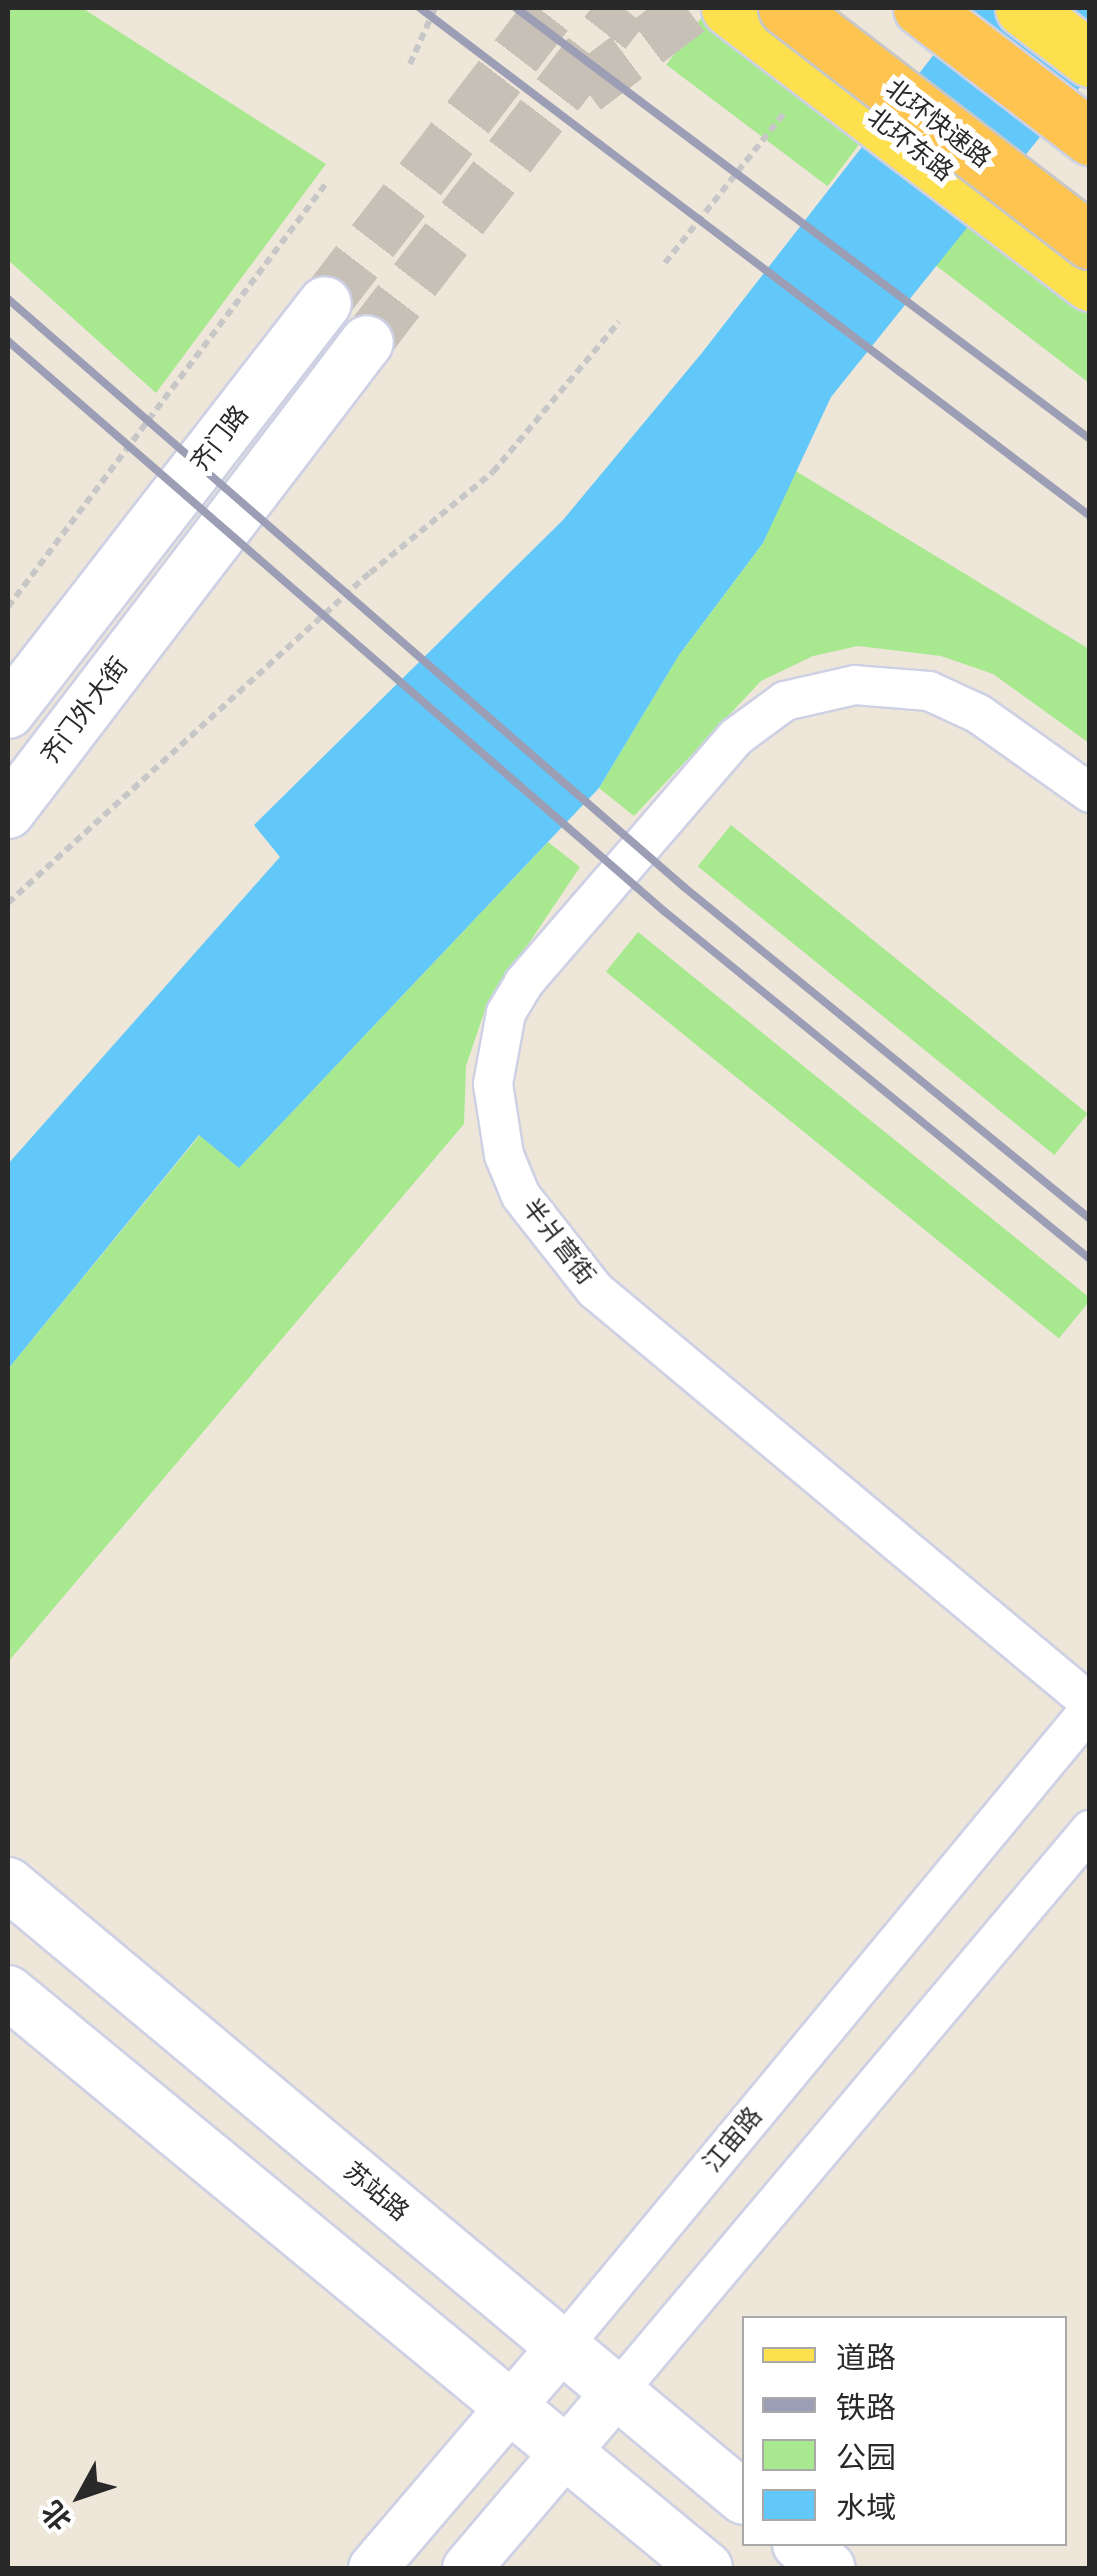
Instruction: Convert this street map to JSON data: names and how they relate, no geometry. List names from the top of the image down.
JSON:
{
  "streets": {
    "highway": ["北环快速路"],
    "main road": [
      "北环东路",
      "齐门路",
      "齐门外大街",
      "苏站路"
    ],
    "street": ["半爿营街", "江宙路"]
  },
  "crossings": [
    ["半爿营街", "江宙路"],
    ["江宙路", "苏站路"]
  ],
  "legend": [
    "道路",
    "铁路",
    "公园",
    "水域"
  ],
  "north": "bottom left"
}
